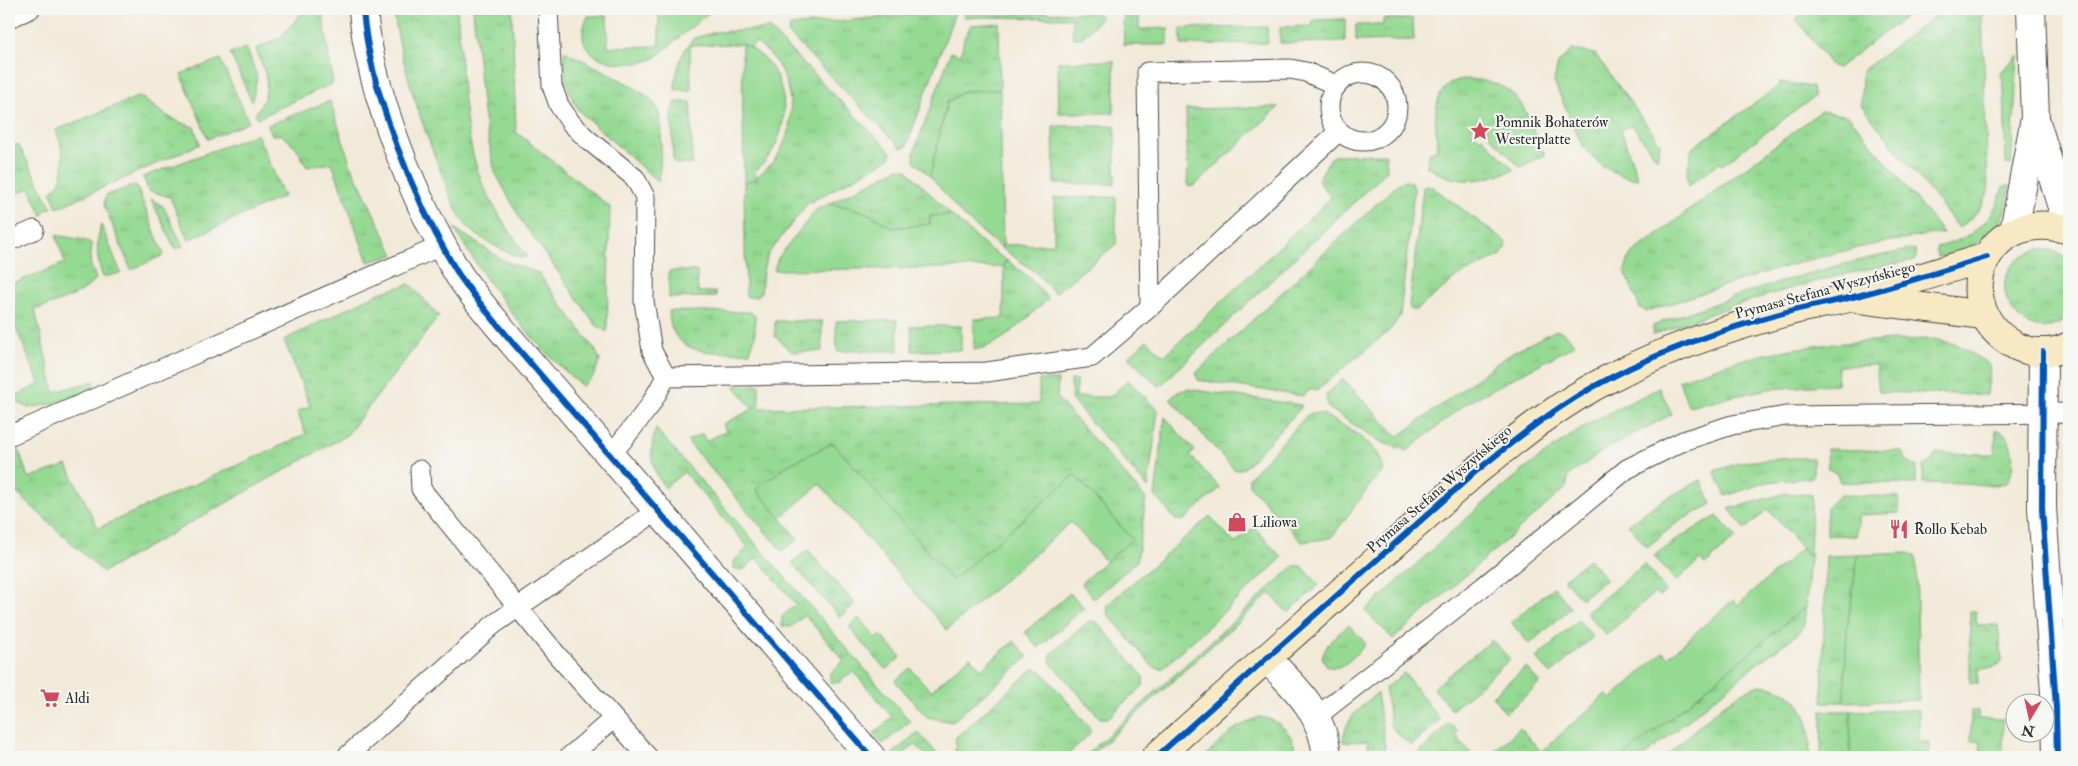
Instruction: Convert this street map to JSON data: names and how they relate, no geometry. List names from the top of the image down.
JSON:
{
  "streets": {
    "street": ["Prymasa Stefana Wyszyńskiego"]
  },
  "places": {
    "place": ["Pomnik Bohaterów Westerplatte"],
    "shop": ["Liliowa"],
    "restaurant": ["Rollo Kebab"],
    "supermarket": ["Aldi"]
  },
  "north": "bottom"
}
